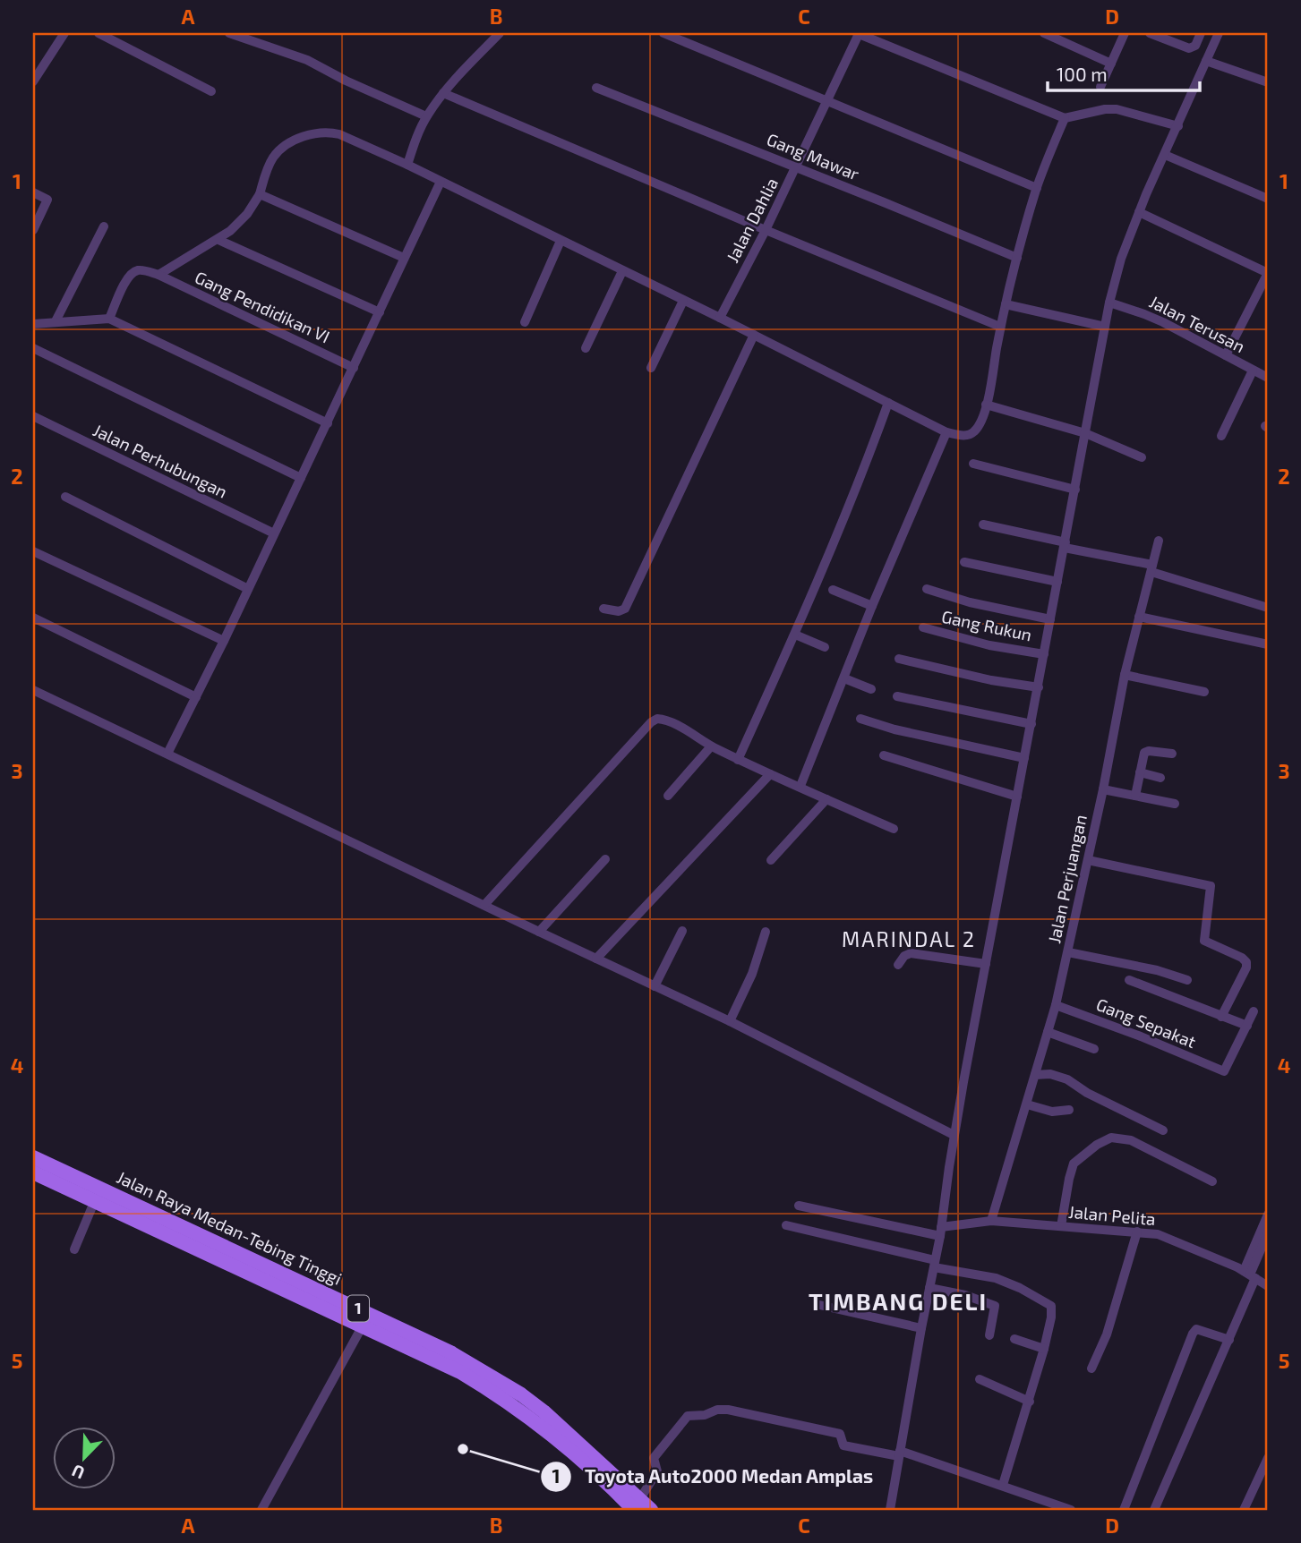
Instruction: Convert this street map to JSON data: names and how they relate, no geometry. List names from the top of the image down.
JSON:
{
  "streets": {
    "highway": ["Jalan Raya Medan-Tebing Tinggi", "1"],
    "street": [
      "Gang Mawar",
      "Jalan Dahlia",
      "Gang Pendidikan VI",
      "Jalan Terusan",
      "Jalan Perhubungan",
      "Gang Rukun",
      "Jalan Perjuangan",
      "Gang Sepakat",
      "Jalan Pelita"
    ]
  },
  "crossings": [
    ["Gang Mawar", "Jalan Dahlia"],
    ["Jalan Perjuangan", "Gang Sepakat"],
    ["Jalan Perjuangan", "Jalan Pelita"]
  ],
  "districts": ["MARINDAL 2", "TIMBANG DELI"],
  "places": ["Toyota Auto2000 Medan Amplas"],
  "scale_bar": "100 m",
  "north": "bottom left",
  "grid": {
    "columns": [
      "A",
      "B",
      "C",
      "D"
    ],
    "rows": [
      "1",
      "2",
      "3",
      "4",
      "5"
    ]
  }
}
